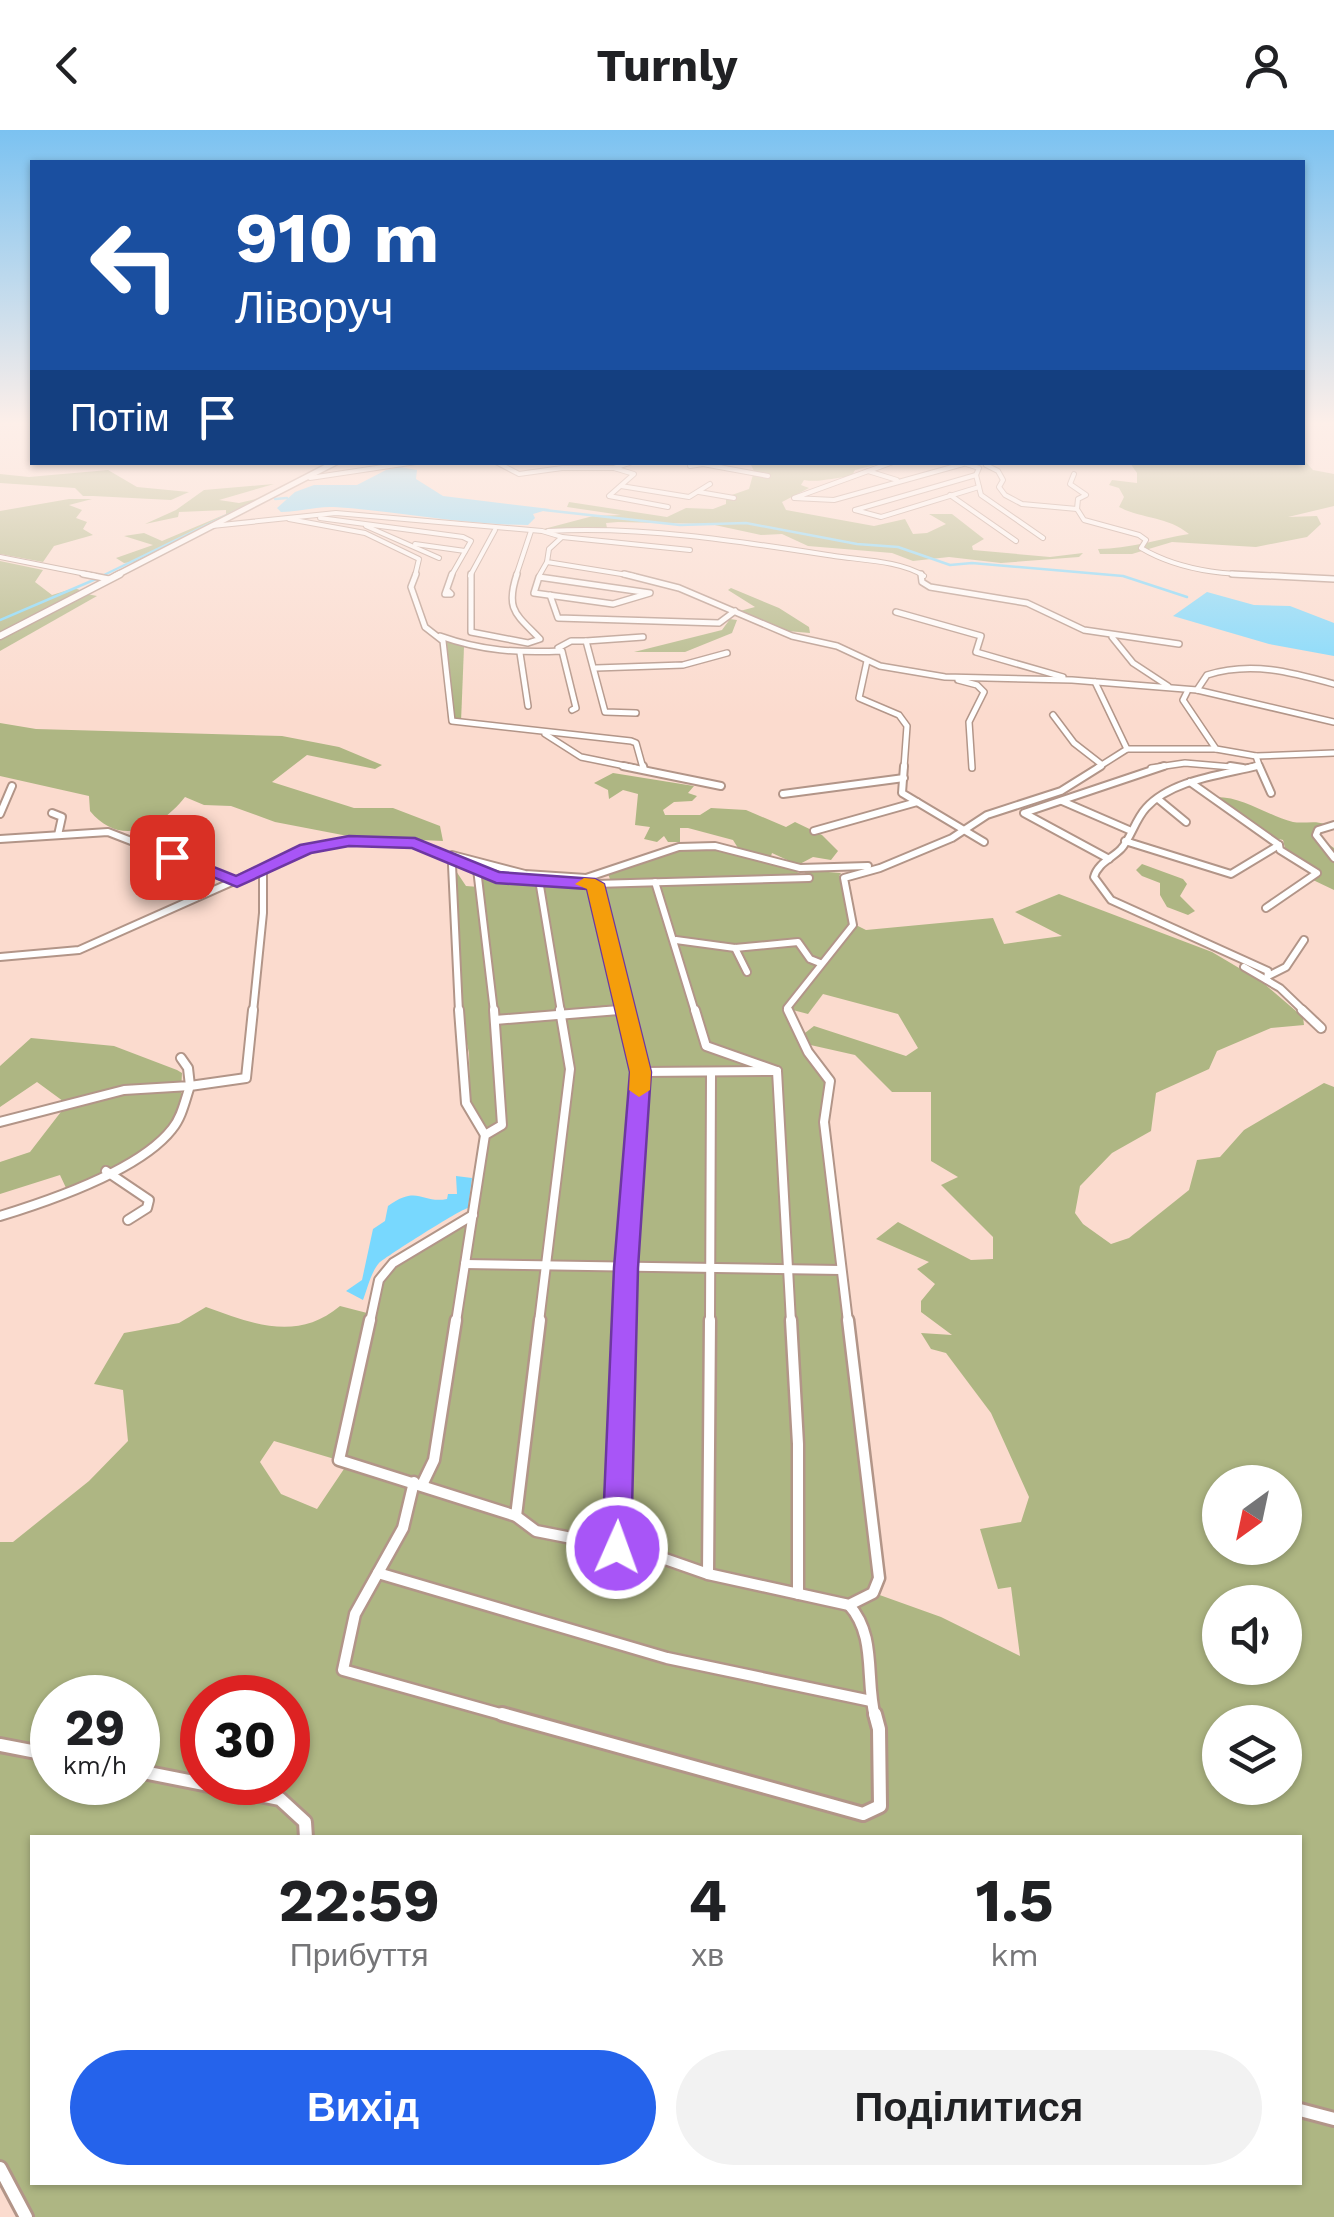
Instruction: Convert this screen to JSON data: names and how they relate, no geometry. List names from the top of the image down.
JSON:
{
  "north": "bottom left",
  "page": {
    "header": "Turnly",
    "turn": ["910 m", "Ліворуч"],
    "then": "Потім",
    "speed": "29 km/h",
    "limit": "30",
    "eta": [
      "22:59",
      "Прибуття",
      "4",
      "хв",
      "1.5",
      "km"
    ],
    "buttons": ["Вихід", "Поділитися"]
  }
}
